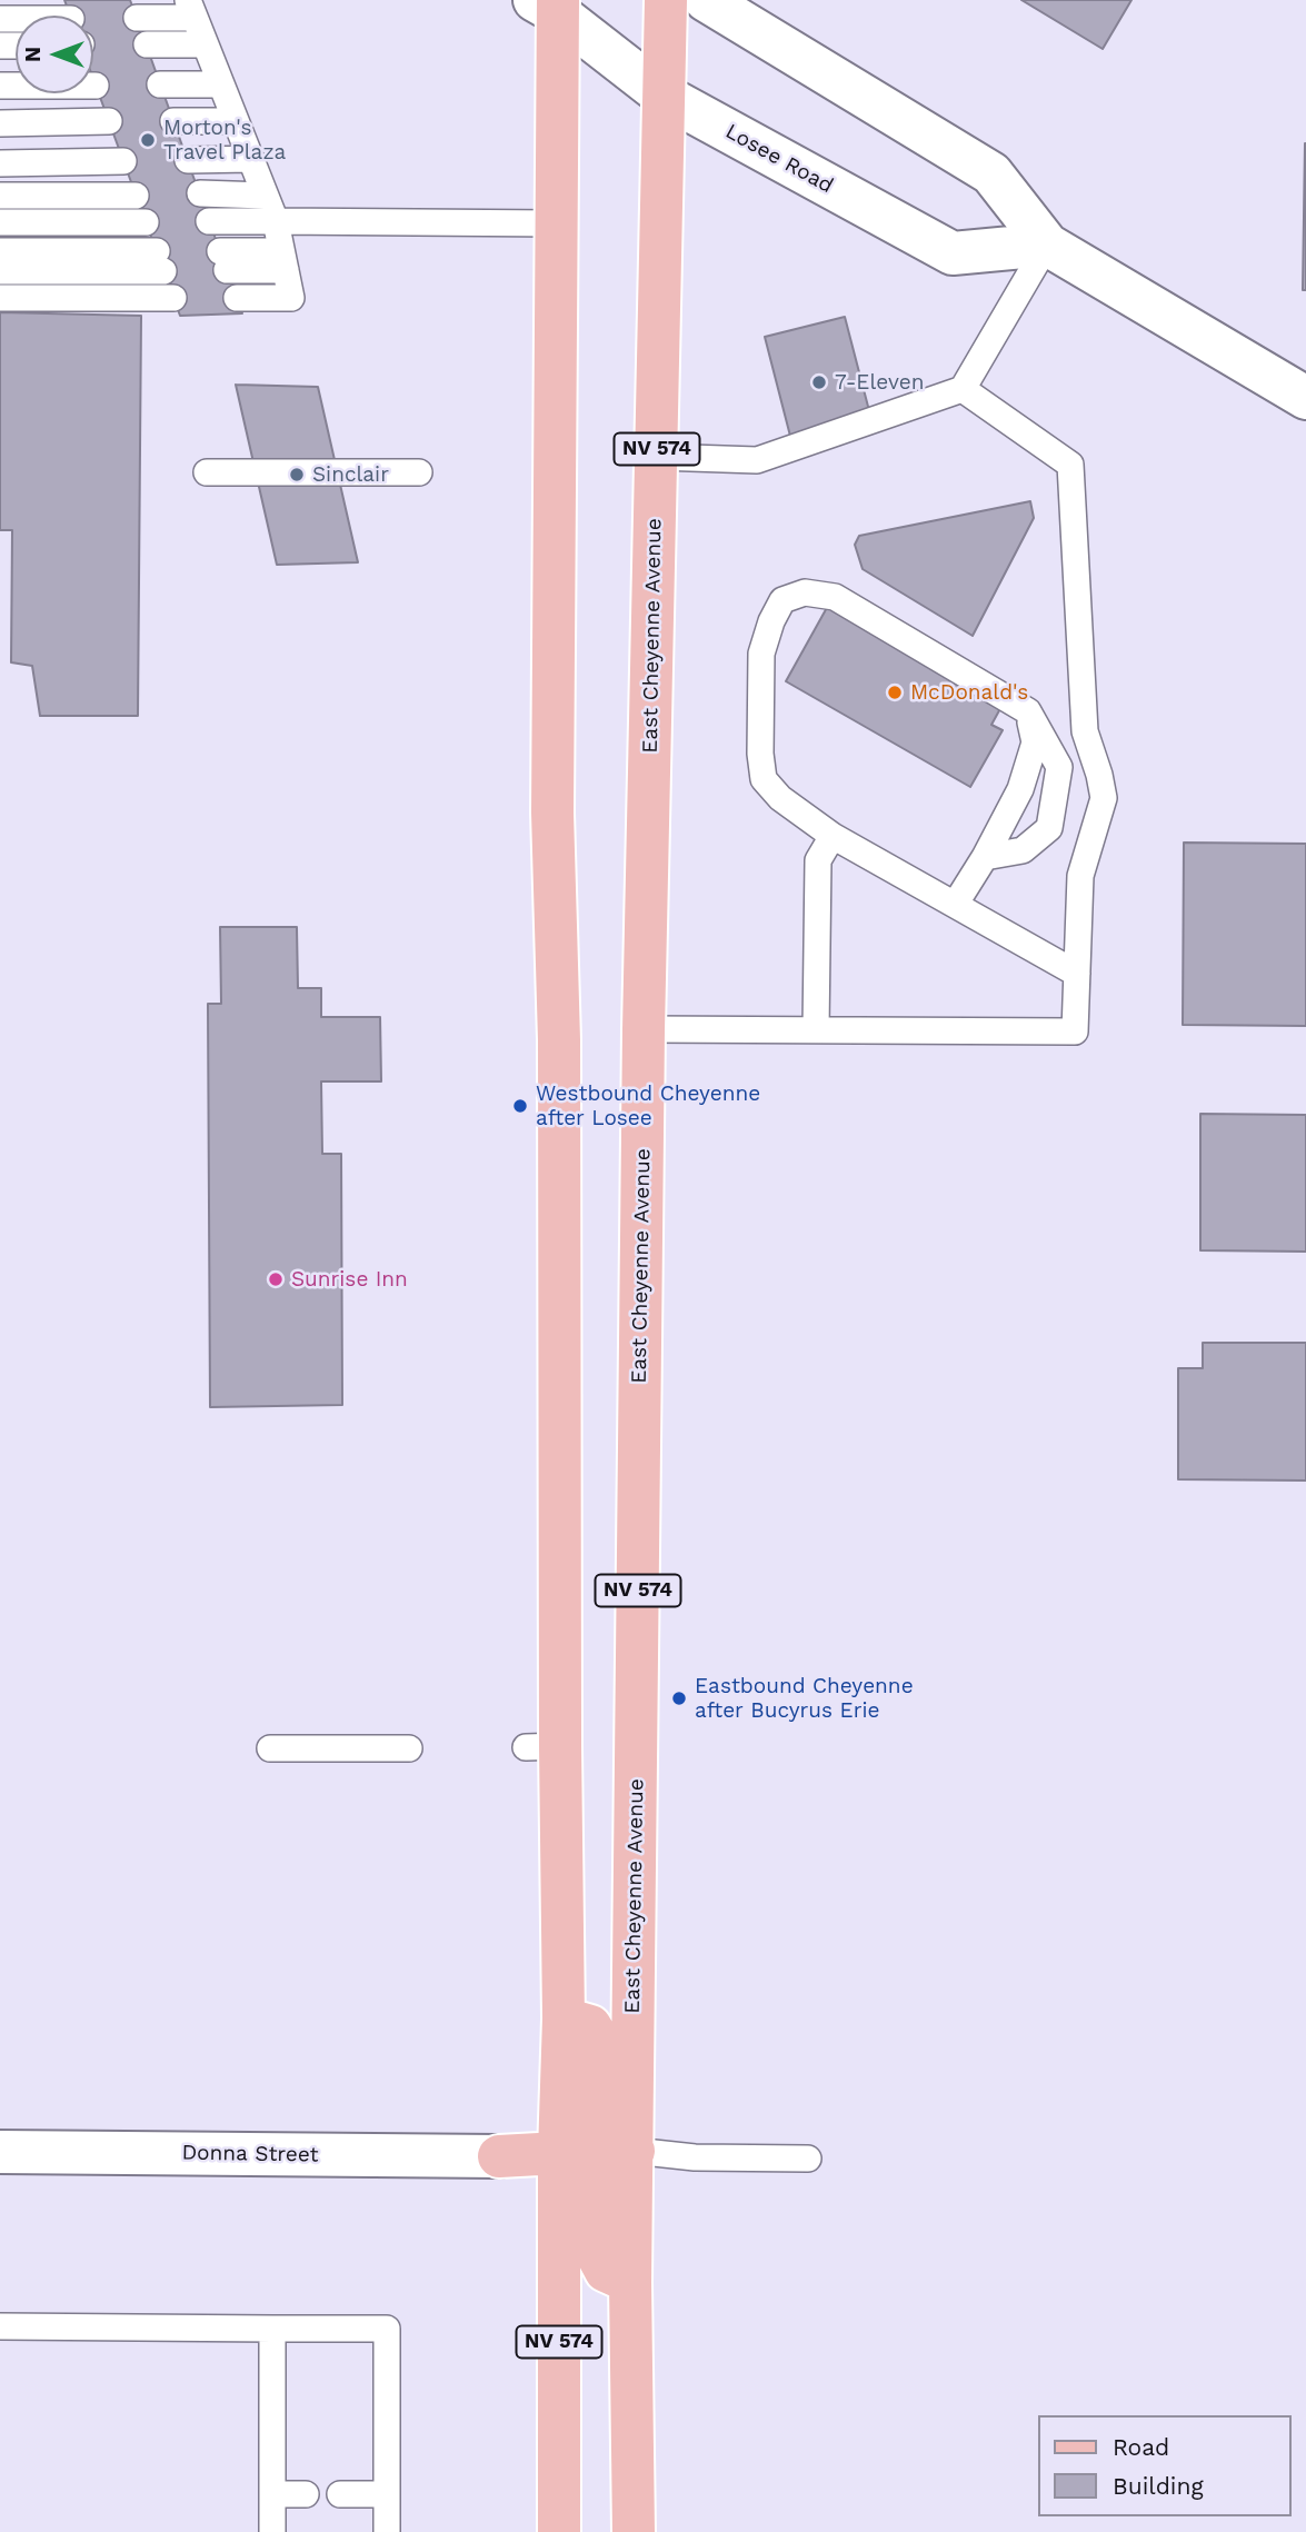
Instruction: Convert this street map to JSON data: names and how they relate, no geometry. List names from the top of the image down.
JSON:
{
  "streets": {
    "main road": [
      "Losee Road",
      "NV 574",
      "East Cheyenne Avenue",
      "Donna Street"
    ]
  },
  "crossings": [
    ["Losee Road", "NV 574"],
    ["Losee Road", "East Cheyenne Avenue"],
    ["NV 574", "Donna Street"]
  ],
  "places": [
    "Morton's Travel Plaza",
    "7-Eleven",
    "Sinclair",
    "McDonald's",
    "Westbound Cheyenne after Losee",
    "Sunrise Inn",
    "Eastbound Cheyenne after Bucyrus Erie"
  ],
  "legend": ["Road", "Building"],
  "north": "left"
}
